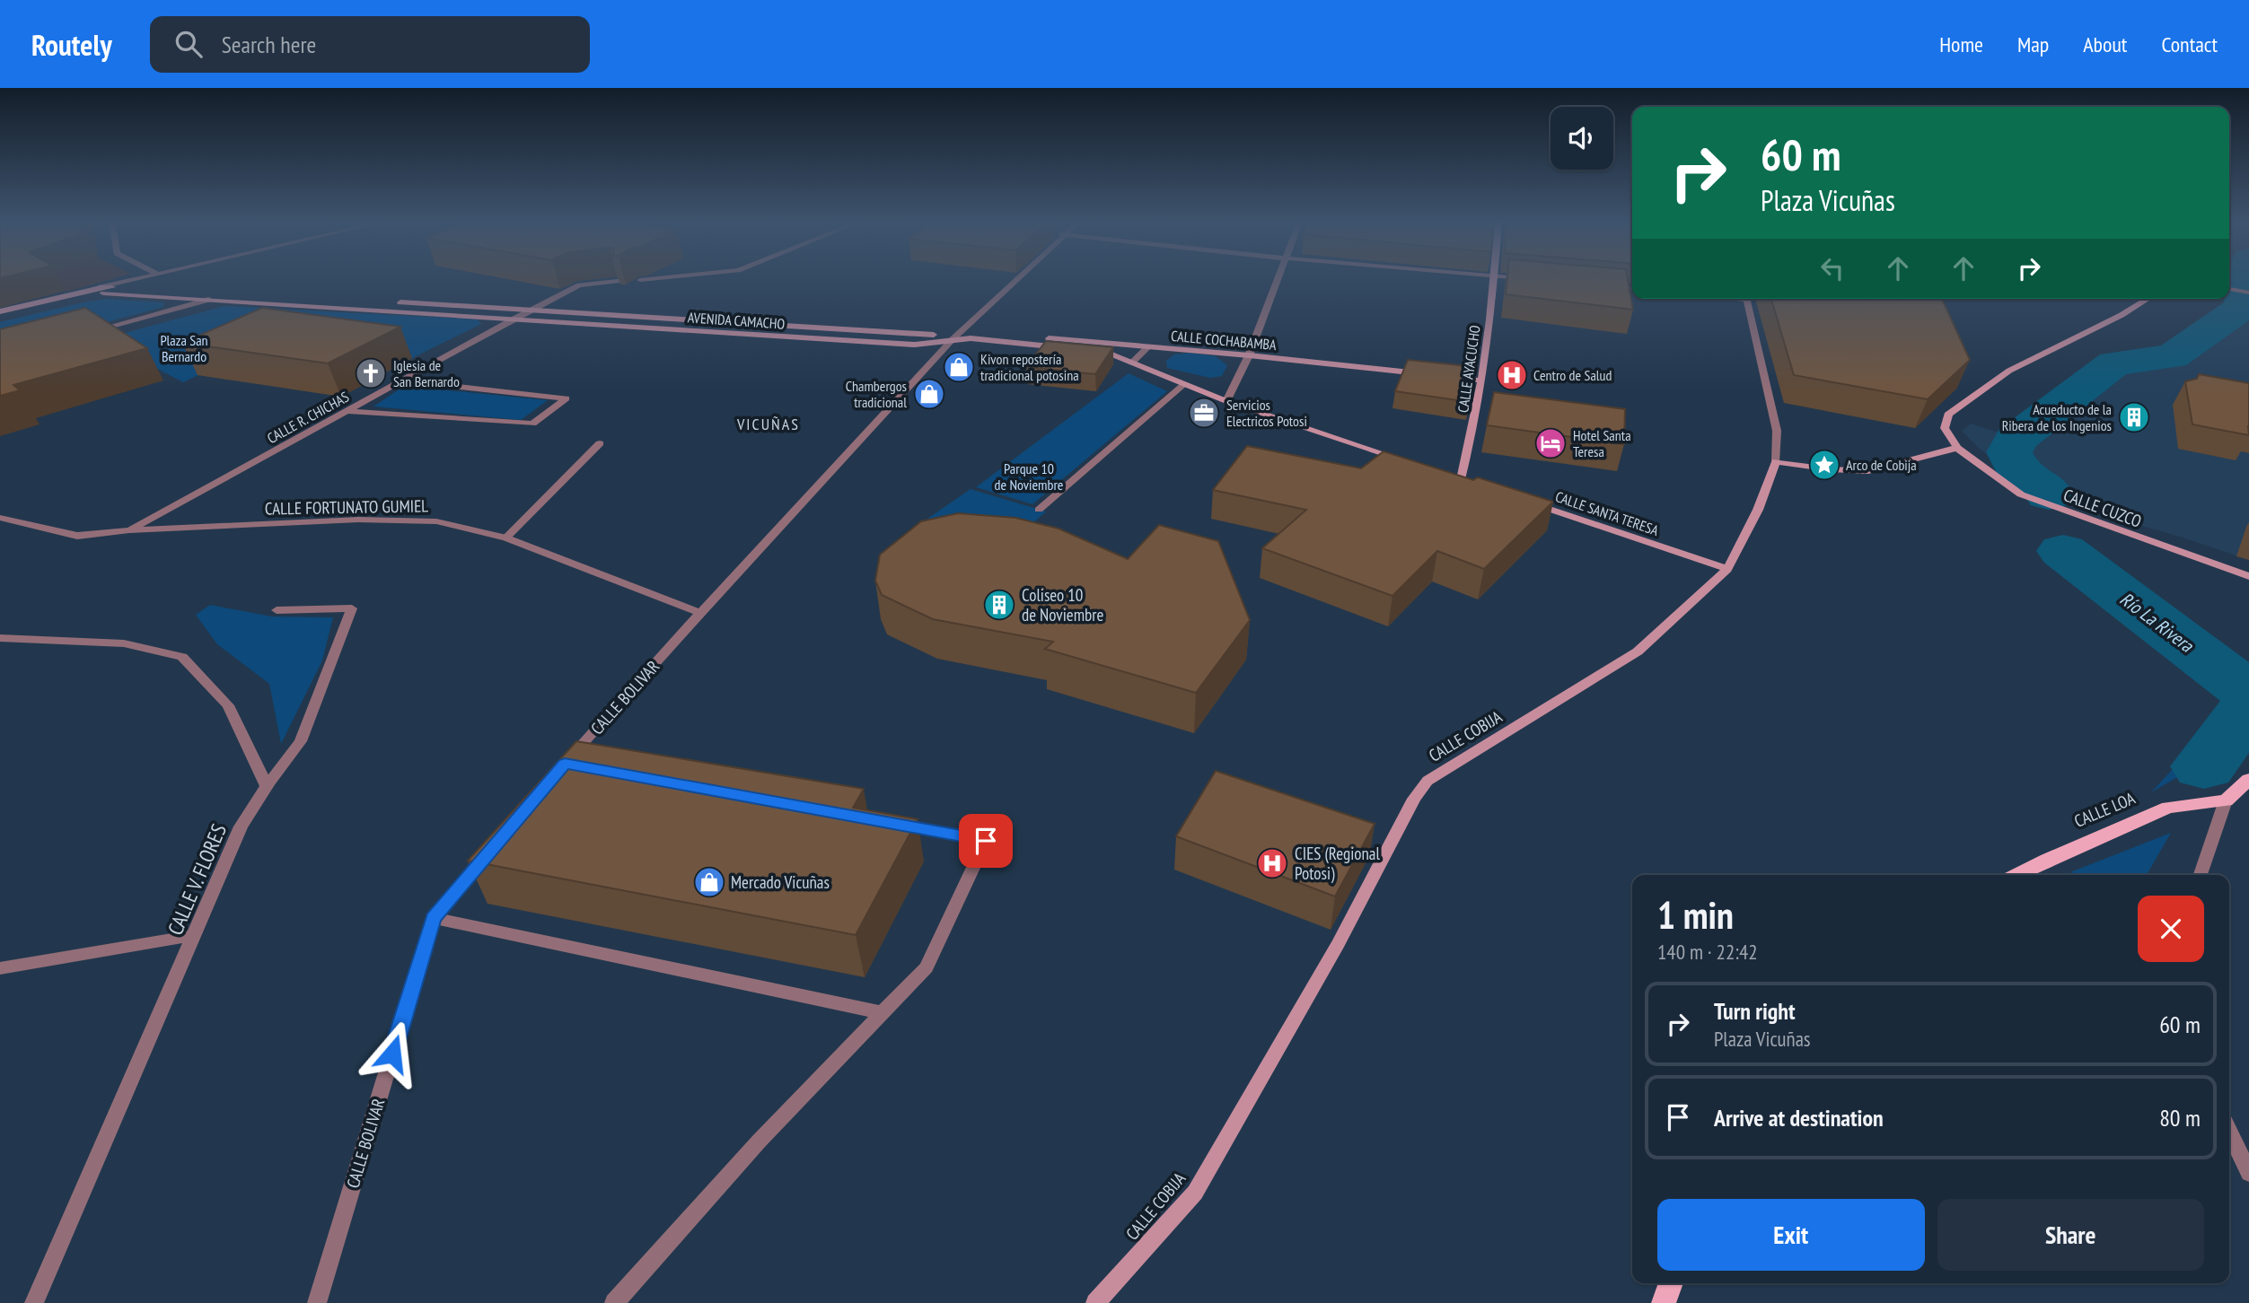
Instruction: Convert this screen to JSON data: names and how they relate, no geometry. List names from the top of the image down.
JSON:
{
  "streets": {
    "main road": [
      "AVENIDA CAMACHO",
      "CALLE COCHABAMBA",
      "CALLE AYACUCHO",
      "CALLE CUZCO",
      "CALLE SANTA TERESA",
      "CALLE COBIJA",
      "CALLE LOA"
    ],
    "street": [
      "CALLE R. CHICHAS",
      "CALLE FORTUNATO GUMIEL",
      "CALLE BOLIVAR",
      "CALLE V. FLORES"
    ]
  },
  "crossings": [
    ["AVENIDA CAMACHO", "CALLE COCHABAMBA"],
    ["AVENIDA CAMACHO", "CALLE R. CHICHAS"],
    ["AVENIDA CAMACHO", "CALLE BOLIVAR"],
    ["CALLE COCHABAMBA", "CALLE BOLIVAR"],
    ["CALLE R. CHICHAS", "CALLE FORTUNATO GUMIEL"],
    ["CALLE FORTUNATO GUMIEL", "CALLE BOLIVAR"],
    ["CALLE SANTA TERESA", "CALLE COBIJA"]
  ],
  "districts": ["VICUÑAS"],
  "water": ["Río La Rivera"],
  "parks": ["Plaza San Bernardo", "Parque 10 de Noviembre"],
  "places": {
    "shop": ["Kivon repostería tradicional potosina", "Chambergos tradicional", "Mercado Vicuñas"],
    "church": ["Iglesia de San Bernardo"],
    "hospital": ["Centro de Salud", "CIES (Regional Potosi)"],
    "office": ["Servicios Electricos Potosi"],
    "building": ["Acueducto de la Ribera de los Ingenios", "Coliseo 10 de Noviembre"],
    "hotel": ["Hotel Santa Teresa"],
    "place": ["Arco de Cobija"]
  },
  "page": {
    "header": "Routely",
    "search": "Search here",
    "nav": [
      "Home",
      "Map",
      "About",
      "Contact"
    ],
    "turn": ["60 m", "Plaza Vicuñas"],
    "heading": ["1 min", "140 m · 22:42"],
    "list": [
      {
        "name": "Turn right",
        "note": "Plaza Vicuñas",
        "value": "60 m"
      },
      {
        "name": "Arrive at destination",
        "value": "80 m"
      }
    ],
    "buttons": ["Exit", "Share"]
  }
}
